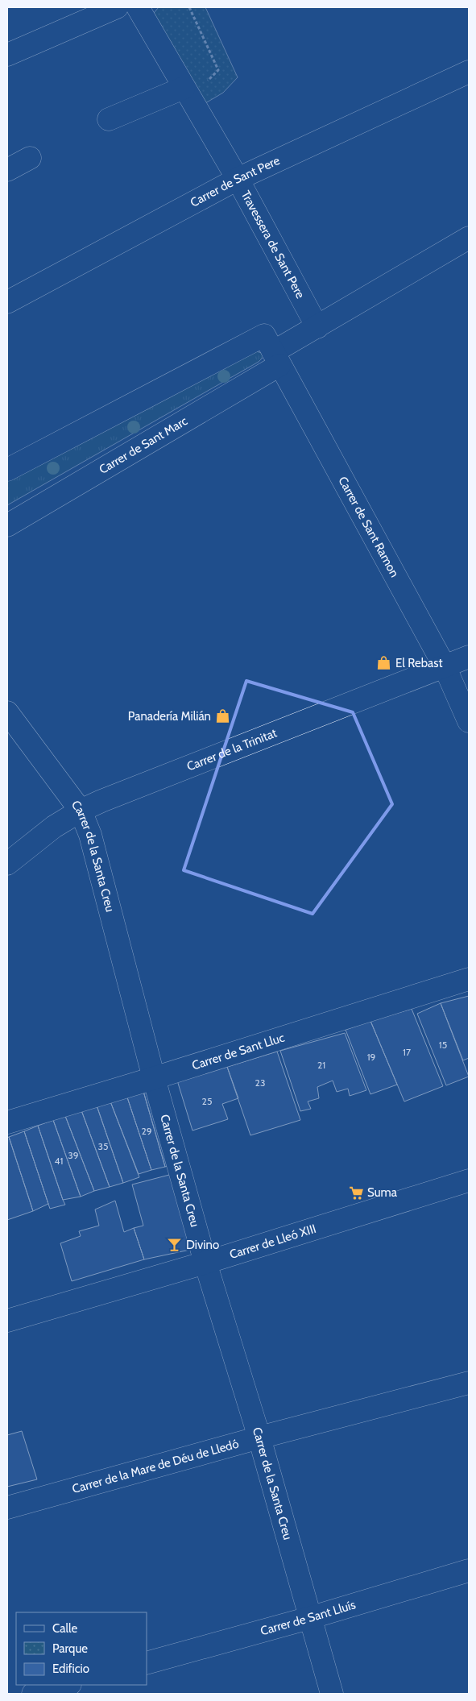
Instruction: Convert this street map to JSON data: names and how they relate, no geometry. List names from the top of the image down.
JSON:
{
  "streets": {
    "street": [
      "Carrer de Sant Pere",
      "Travessera de Sant Pere",
      "Carrer de Sant Marc",
      "Carrer de Sant Ramon",
      "Carrer de la Trinitat",
      "Carrer de la Santa Creu",
      "Carrer de Sant Lluc",
      "Carrer de Lleó XIII",
      "Carrer de la Mare de Déu de Lledó",
      "Carrer de Sant Lluís"
    ]
  },
  "crossings": [
    ["Carrer de Sant Pere", "Travessera de Sant Pere"],
    ["Travessera de Sant Pere", "Carrer de Sant Marc"],
    ["Carrer de Sant Marc", "Carrer de Sant Ramon"],
    ["Carrer de Sant Ramon", "Carrer de la Trinitat"],
    ["Carrer de la Trinitat", "Carrer de la Santa Creu"],
    ["Carrer de la Santa Creu", "Carrer de Sant Lluc"],
    ["Carrer de la Santa Creu", "Carrer de Lleó XIII"],
    ["Carrer de la Santa Creu", "Carrer de la Mare de Déu de Lledó"],
    ["Carrer de la Santa Creu", "Carrer de Sant Lluís"]
  ],
  "places": {
    "shop": ["El Rebast", "Panadería Milián"],
    "supermarket": ["Suma"],
    "bar": ["Divino"]
  },
  "house_numbers": [
    "15",
    "17",
    "19",
    "21",
    "23",
    "25",
    "29",
    "35",
    "39",
    "41"
  ],
  "legend": ["Calle", "Parque", "Edificio"]
}
